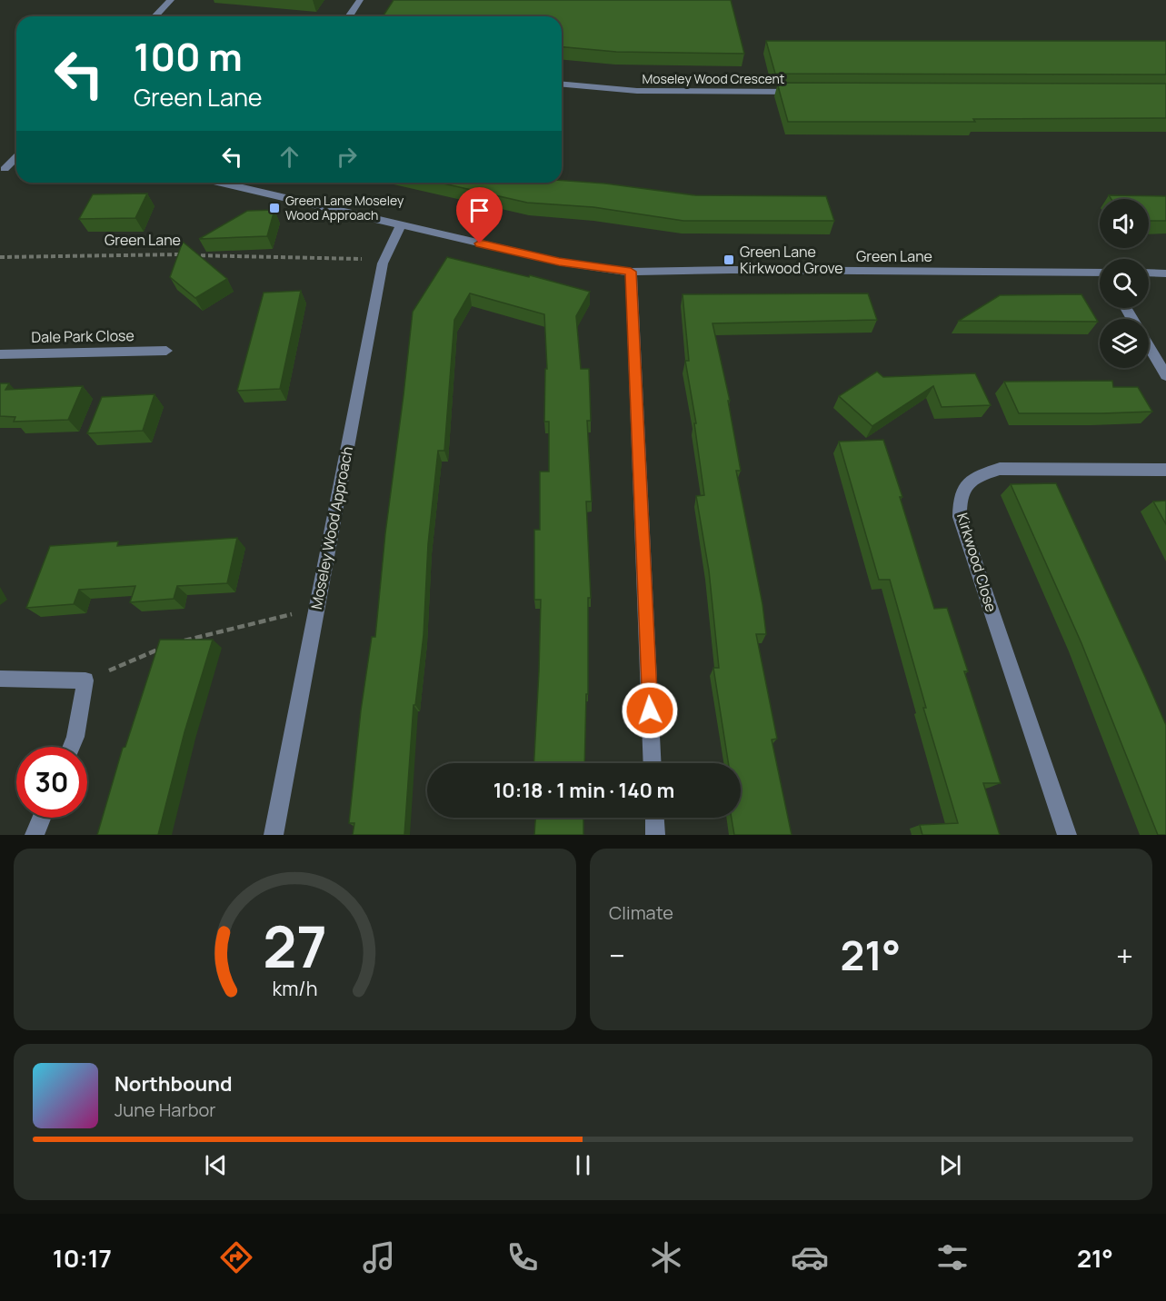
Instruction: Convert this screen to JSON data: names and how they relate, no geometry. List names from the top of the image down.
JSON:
{
  "streets": {
    "street": [
      "Moseley Wood Crescent",
      "Green Lane",
      "Dale Park Close",
      "Moseley Wood Approach",
      "Kirkwood Close"
    ]
  },
  "crossings": [
    ["Green Lane", "Moseley Wood Approach"]
  ],
  "places": {
    "transit": ["Green Lane Moseley Wood Approach", "Green Lane Kirkwood Grove"]
  },
  "page": {
    "turn": ["100 m", "Green Lane"],
    "limit": "30",
    "trip": "10:18 · 1 min · 140 m",
    "tile": "Climate",
    "heat": ["−", "21°", "+"],
    "song": ["Northbound", "June Harbor"],
    "tabs": ["10:17", "21°"],
    "gauge": ["27", "km/h"]
  }
}
